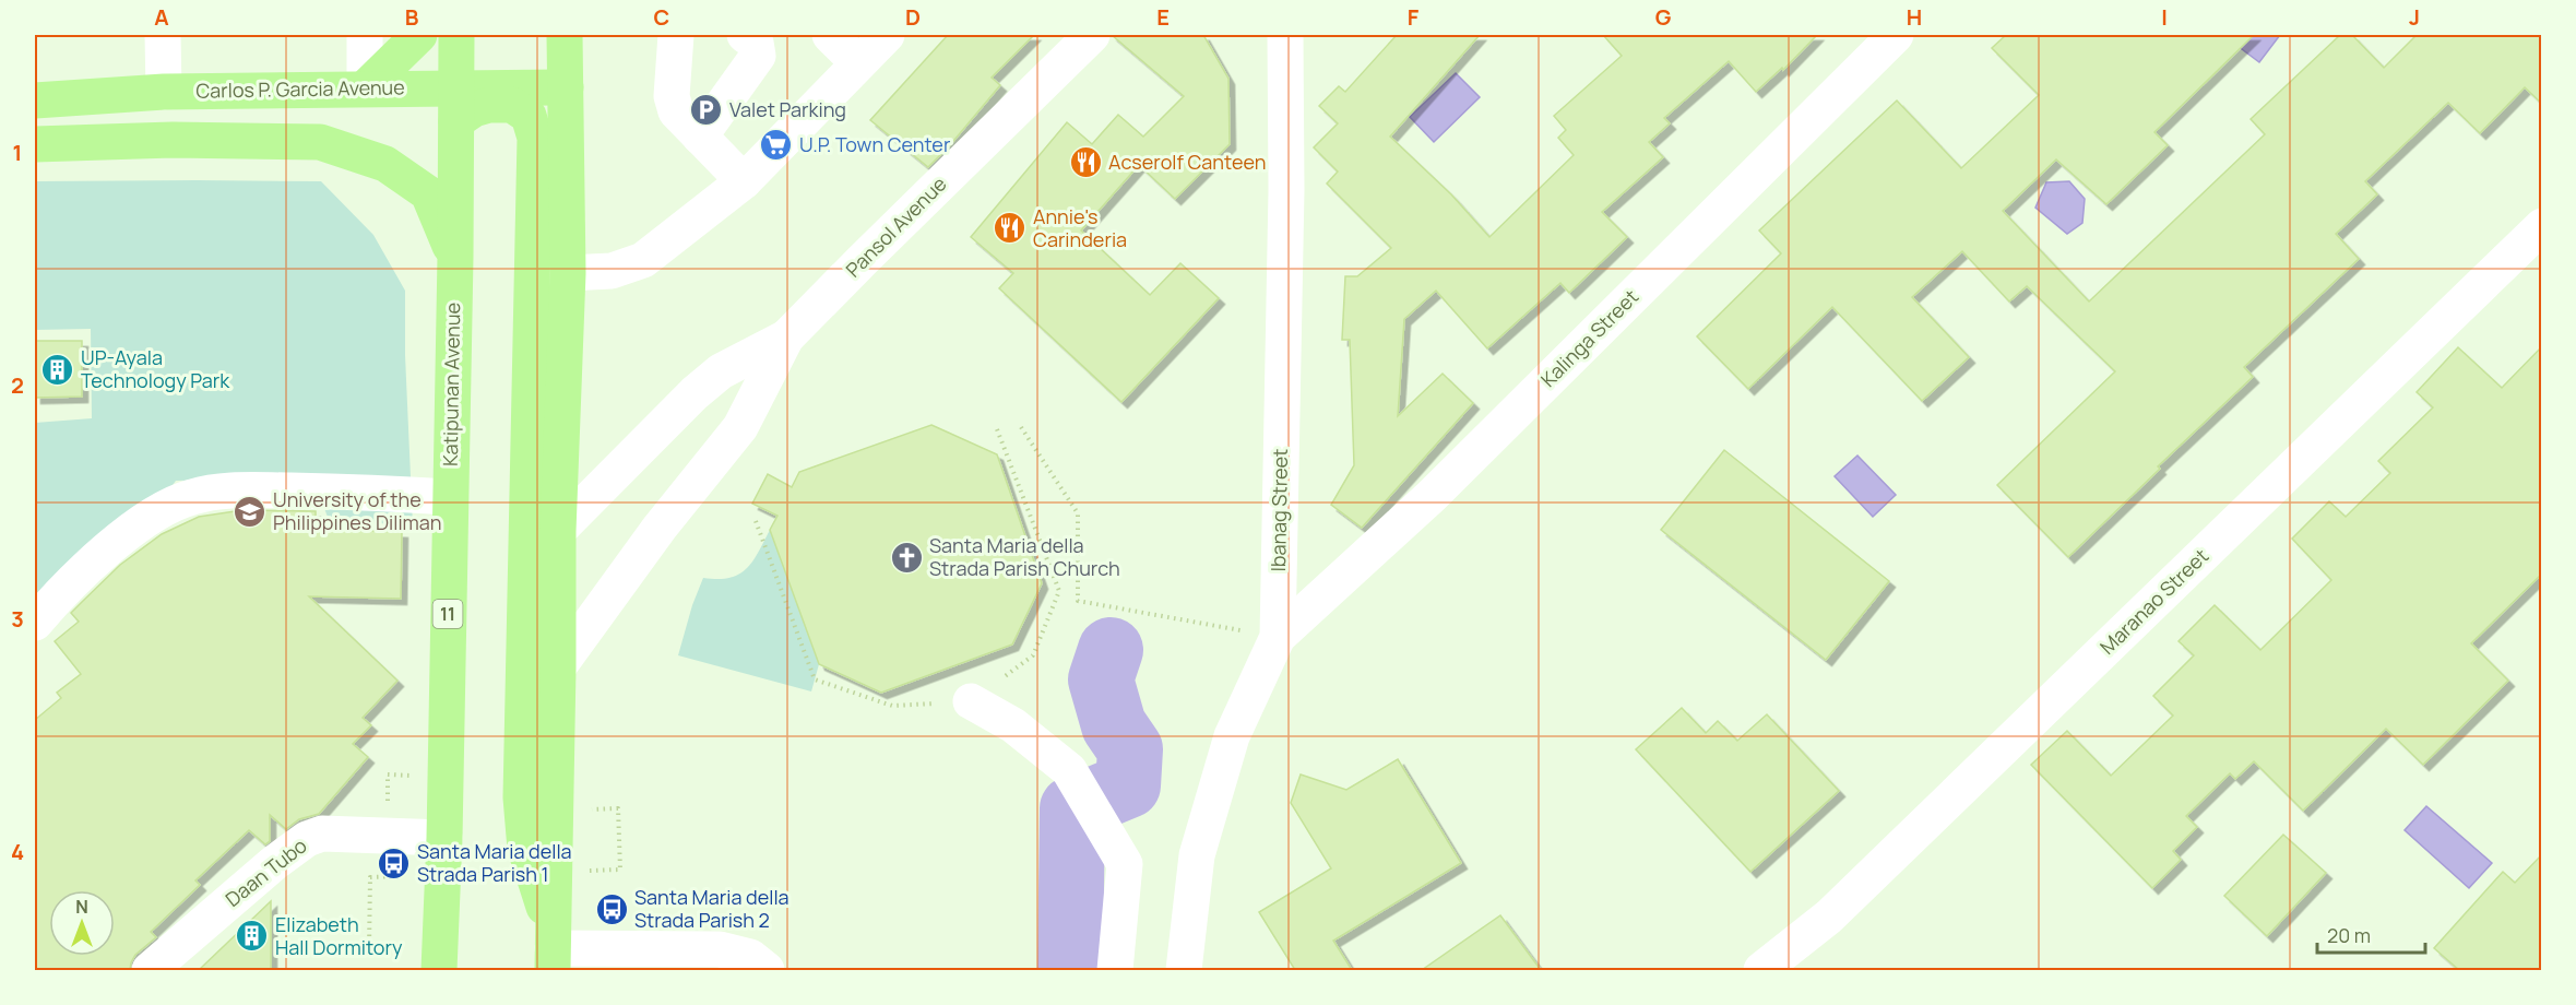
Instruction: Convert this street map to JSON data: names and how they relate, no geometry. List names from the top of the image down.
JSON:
{
  "streets": {
    "main road": ["Carlos P. Garcia Avenue", "Katipunan Avenue", "11"],
    "street": [
      "Pansol Avenue",
      "Kalinga Street",
      "Ibanag Street",
      "Maranao Street",
      "Daan Tubo"
    ]
  },
  "crossings": [
    ["Carlos P. Garcia Avenue", "Katipunan Avenue"],
    ["Kalinga Street", "Ibanag Street"],
    ["Katipunan Avenue", "Daan Tubo"]
  ],
  "places": {
    "parking": ["Valet Parking"],
    "supermarket": ["U.P. Town Center"],
    "restaurant": ["Acserolf Canteen", "Annie's Carinderia"],
    "building": ["UP-Ayala Technology Park", "Elizabeth Hall Dormitory"],
    "school or university": ["University of the Philippines Diliman"],
    "church": ["Santa Maria della Strada Parish Church"],
    "bus stop": ["Santa Maria della Strada Parish 1", "Santa Maria della Strada Parish 2"]
  },
  "scale_bar": "20 m",
  "north": "top",
  "grid": {
    "columns": [
      "A",
      "B",
      "C",
      "D",
      "E",
      "F",
      "G",
      "H",
      "I",
      "J"
    ],
    "rows": [
      "1",
      "2",
      "3",
      "4"
    ]
  }
}
